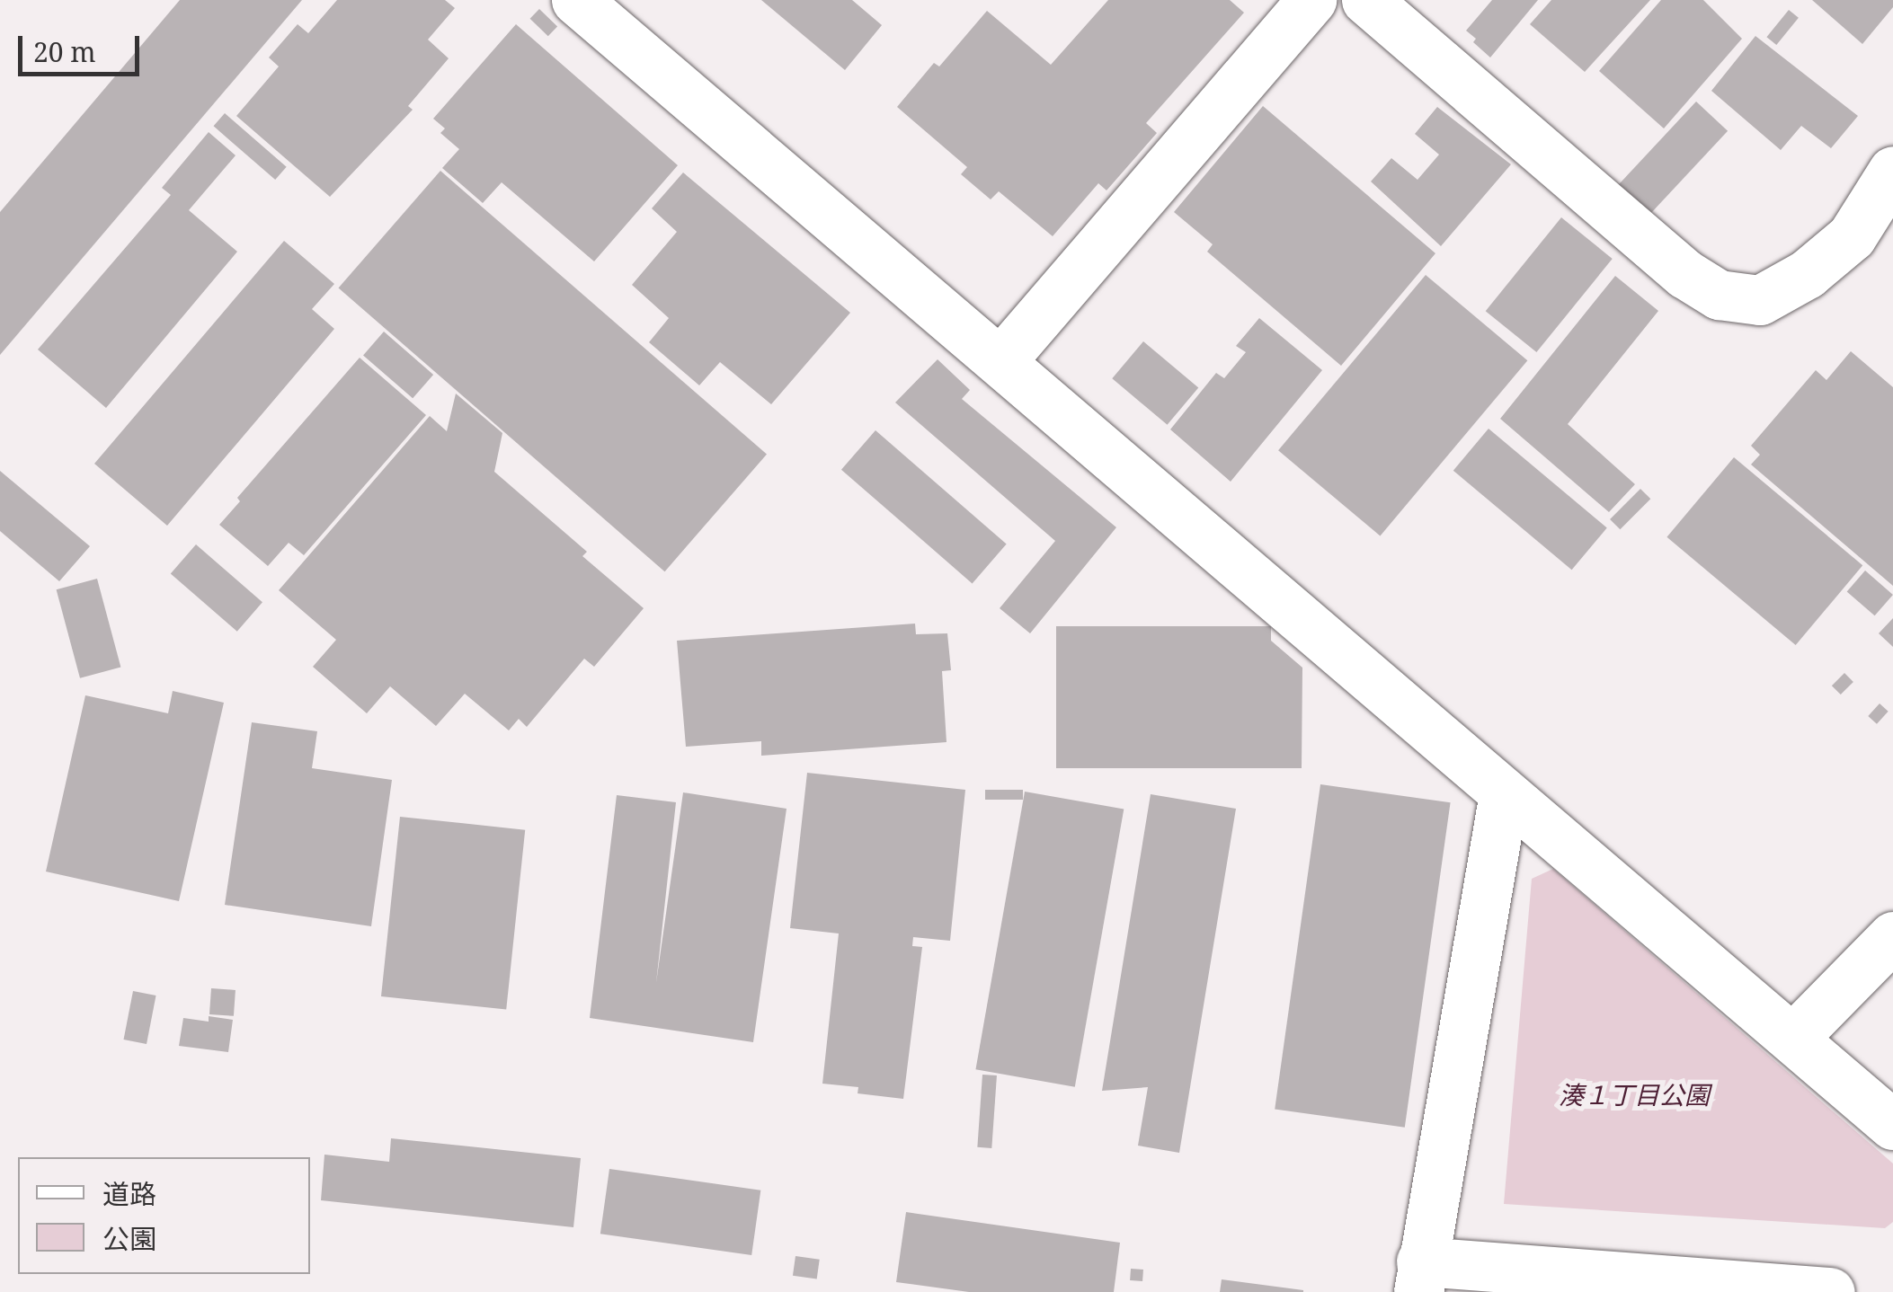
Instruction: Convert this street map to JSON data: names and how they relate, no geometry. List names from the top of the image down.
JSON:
{
  "parks": ["湊１丁目公園"],
  "legend": ["道路", "公園"],
  "scale_bar": "20 m"
}
